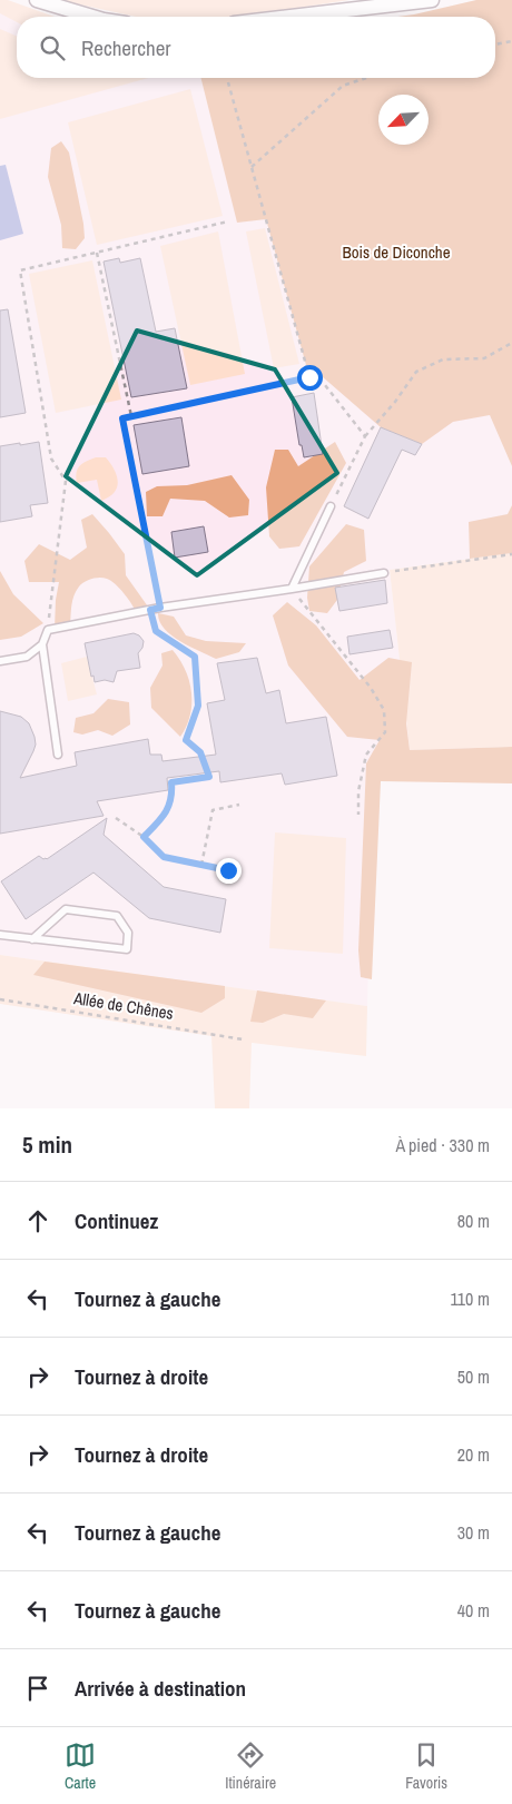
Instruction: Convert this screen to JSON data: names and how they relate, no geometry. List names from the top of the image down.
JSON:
{
  "streets": {
    "path": ["Allée de Chênes"]
  },
  "parks": ["Bois de Diconche"],
  "north": "bottom left",
  "page": {
    "search": "Rechercher",
    "heading": ["5 min", "À pied · 330 m"],
    "list": [
      ["Continuez", "80 m"],
      ["Tournez à gauche", "110 m"],
      ["Tournez à droite", "50 m"],
      ["Tournez à droite", "20 m"],
      ["Tournez à gauche", "30 m"],
      ["Tournez à gauche", "40 m"],
      "Arrivée à destination"
    ],
    "nav": ["Carte", "Itinéraire", "Favoris"]
  }
}
